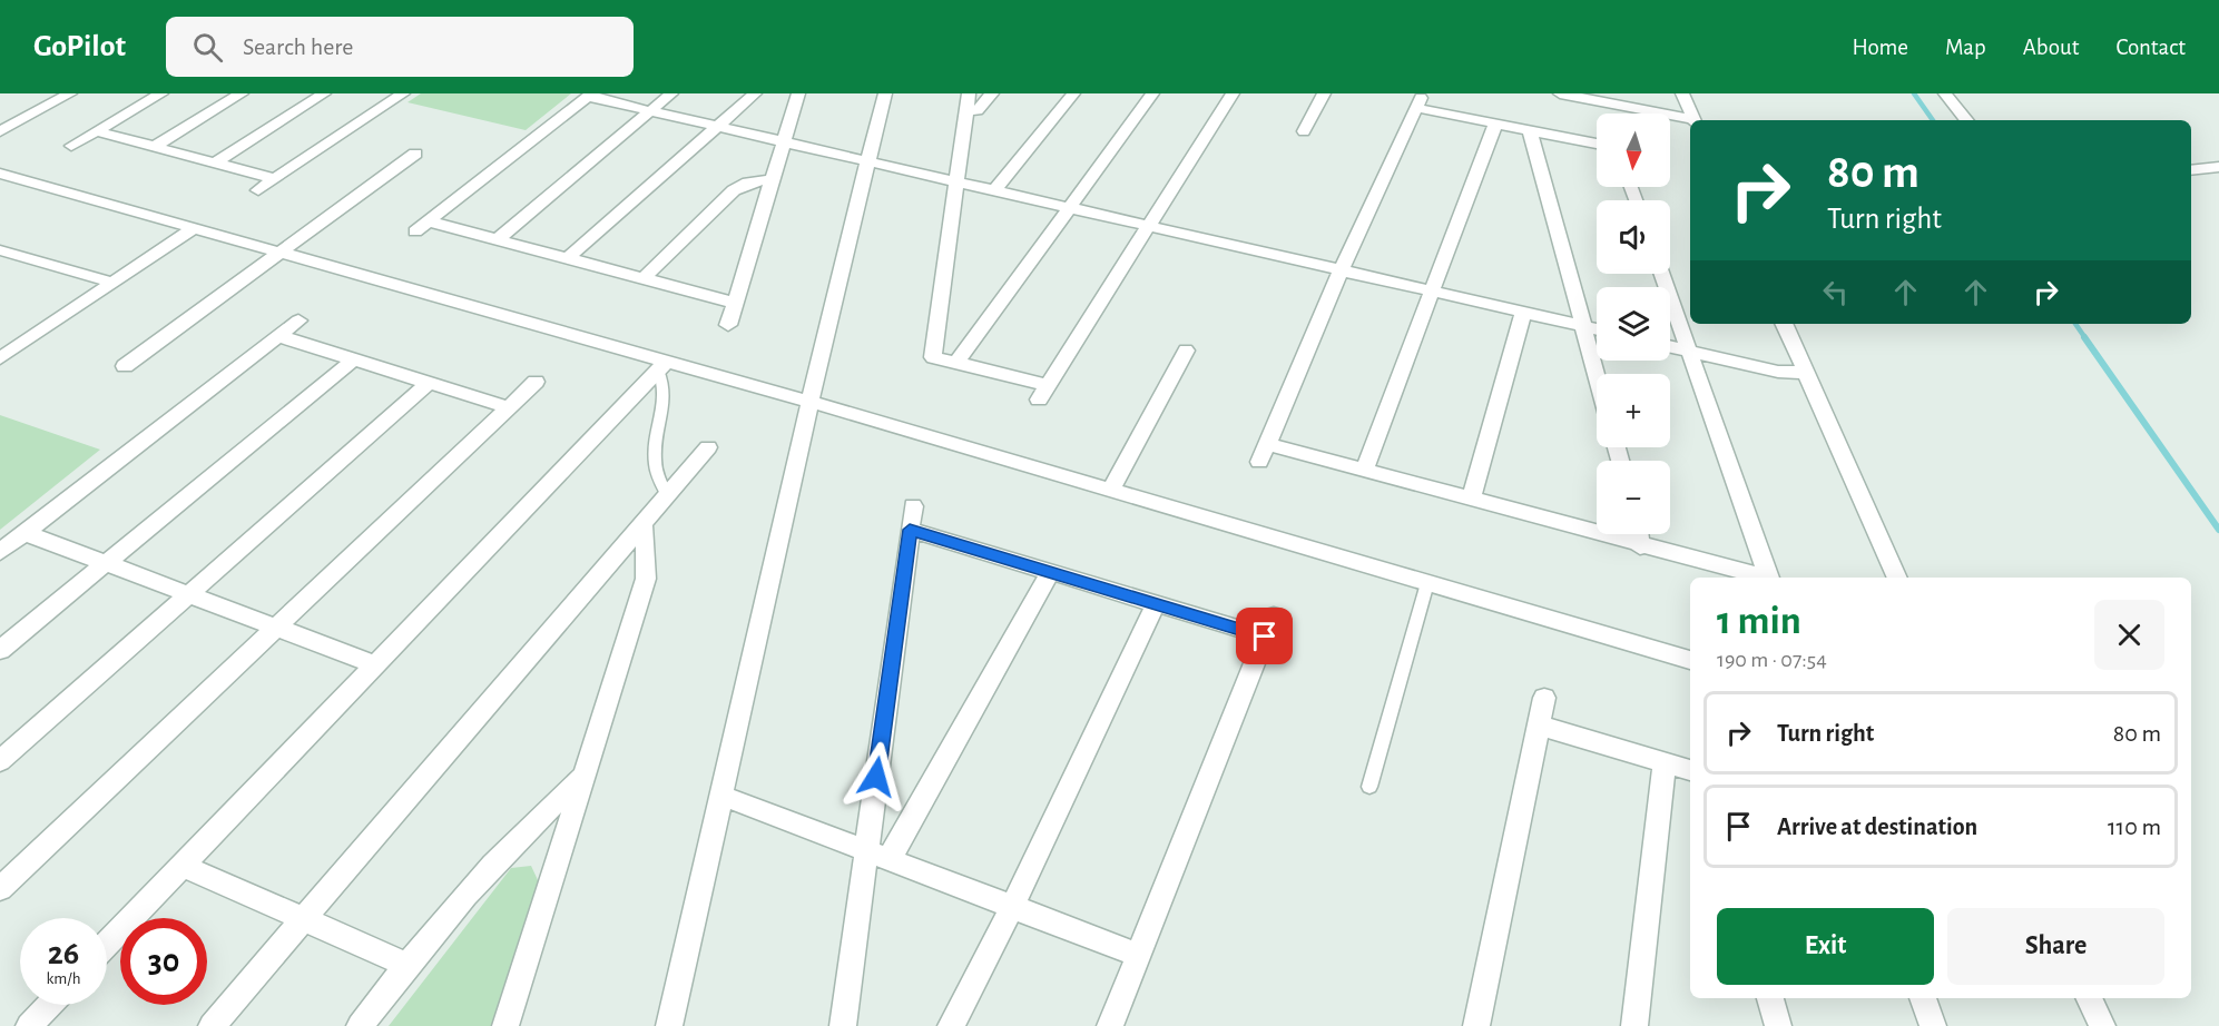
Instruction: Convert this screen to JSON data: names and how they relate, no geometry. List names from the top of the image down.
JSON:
{
  "north": "bottom",
  "page": {
    "header": "GoPilot",
    "search": "Search here",
    "nav": [
      "Home",
      "Map",
      "About",
      "Contact"
    ],
    "map_buttons": ["+", "−"],
    "turn": ["80 m", "Turn right"],
    "heading": ["1 min", "190 m · 07:54"],
    "list": [
      {
        "name": "Turn right",
        "value": "80 m"
      },
      {
        "name": "Arrive at destination",
        "value": "110 m"
      }
    ],
    "buttons": ["Exit", "Share"],
    "speed": "26 km/h",
    "limit": "30"
  }
}
